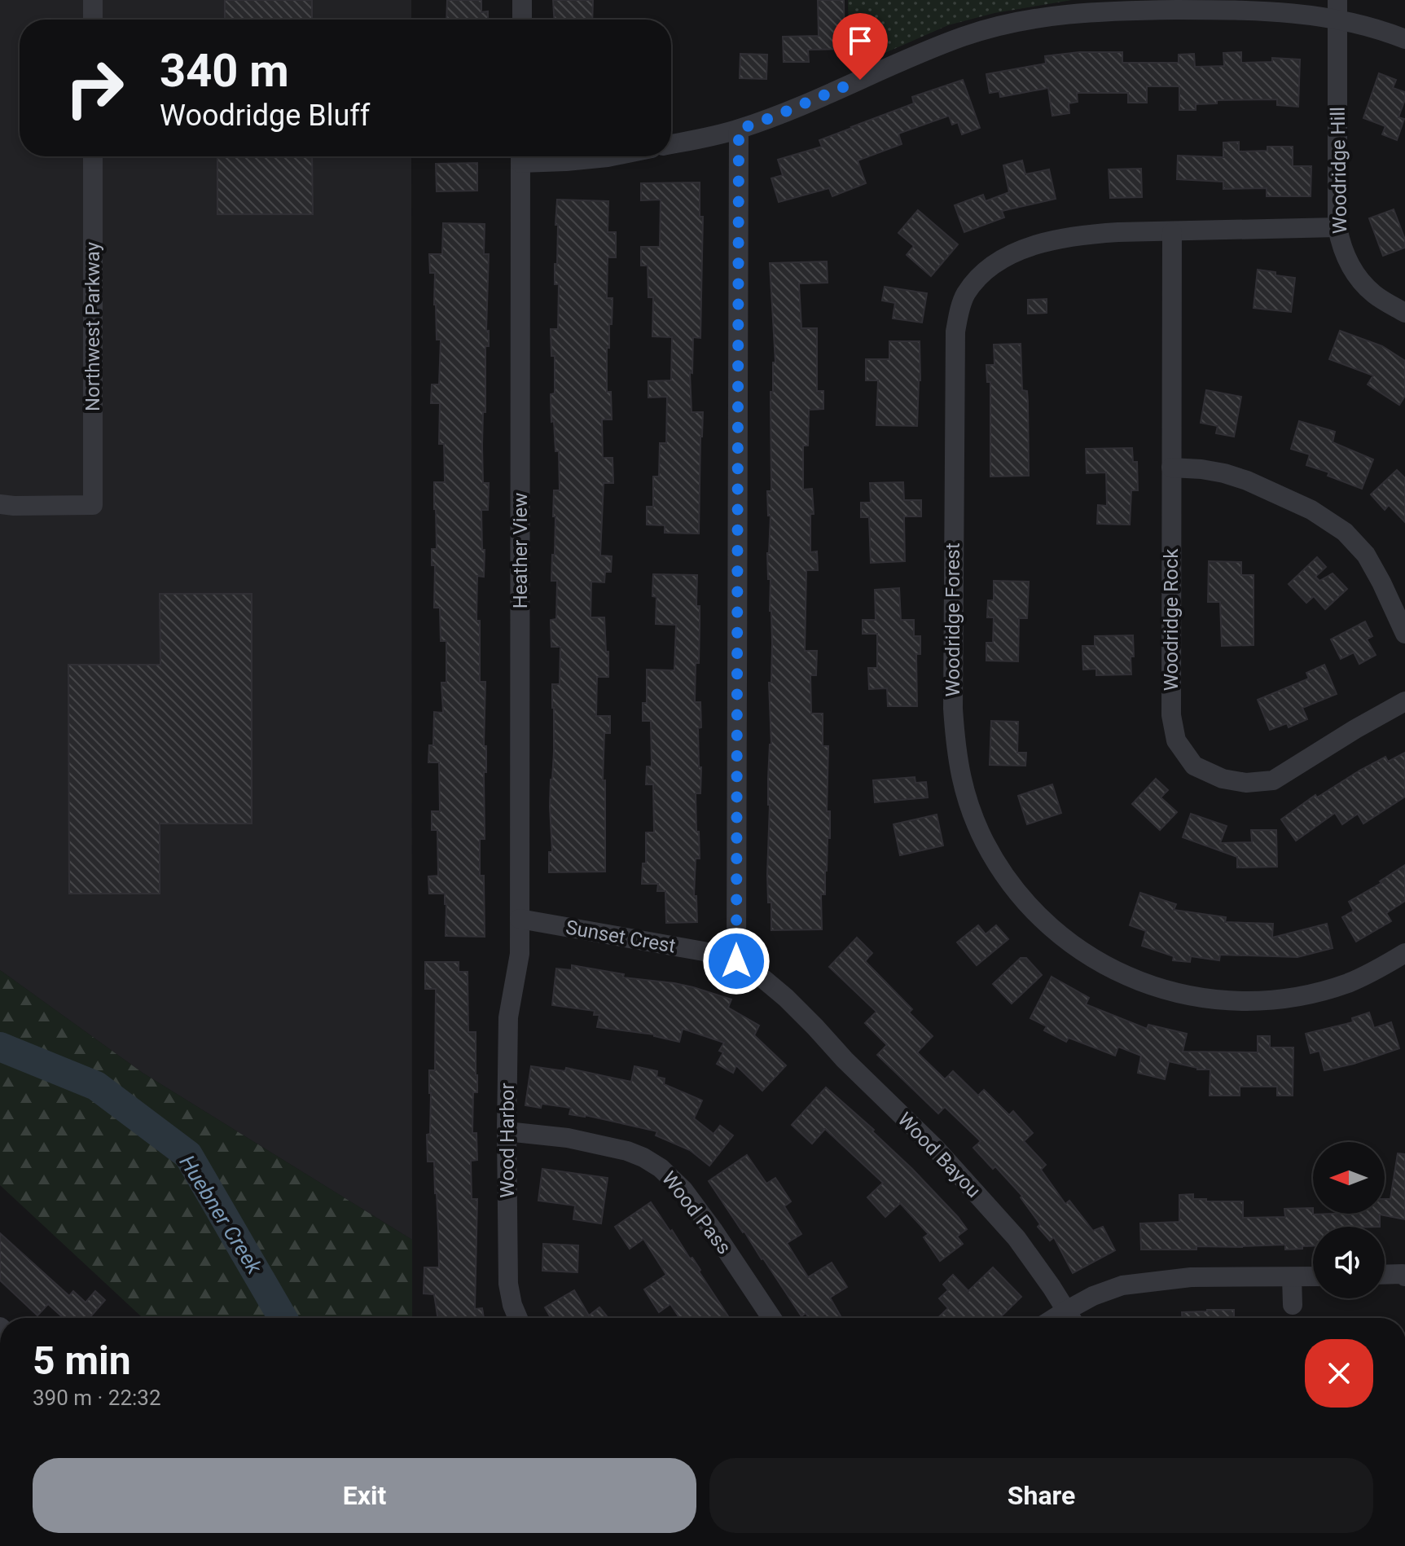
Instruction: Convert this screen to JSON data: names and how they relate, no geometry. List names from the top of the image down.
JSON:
{
  "streets": {
    "street": [
      "Woodridge Hill",
      "Northwest Parkway",
      "Heather View",
      "Woodridge Forest",
      "Woodridge Rock",
      "Sunset Crest",
      "Wood Harbor",
      "Wood Bayou",
      "Wood Pass"
    ]
  },
  "crossings": [
    ["Woodridge Hill", "Woodridge Forest"],
    ["Heather View", "Sunset Crest"],
    ["Heather View", "Wood Harbor"],
    ["Woodridge Forest", "Woodridge Rock"],
    ["Sunset Crest", "Wood Bayou"],
    ["Wood Harbor", "Wood Pass"]
  ],
  "water": ["Huebner Creek"],
  "north": "left",
  "page": {
    "turn": ["340 m", "Woodridge Bluff"],
    "heading": ["5 min", "390 m · 22:32"],
    "buttons": ["Exit", "Share"]
  }
}
